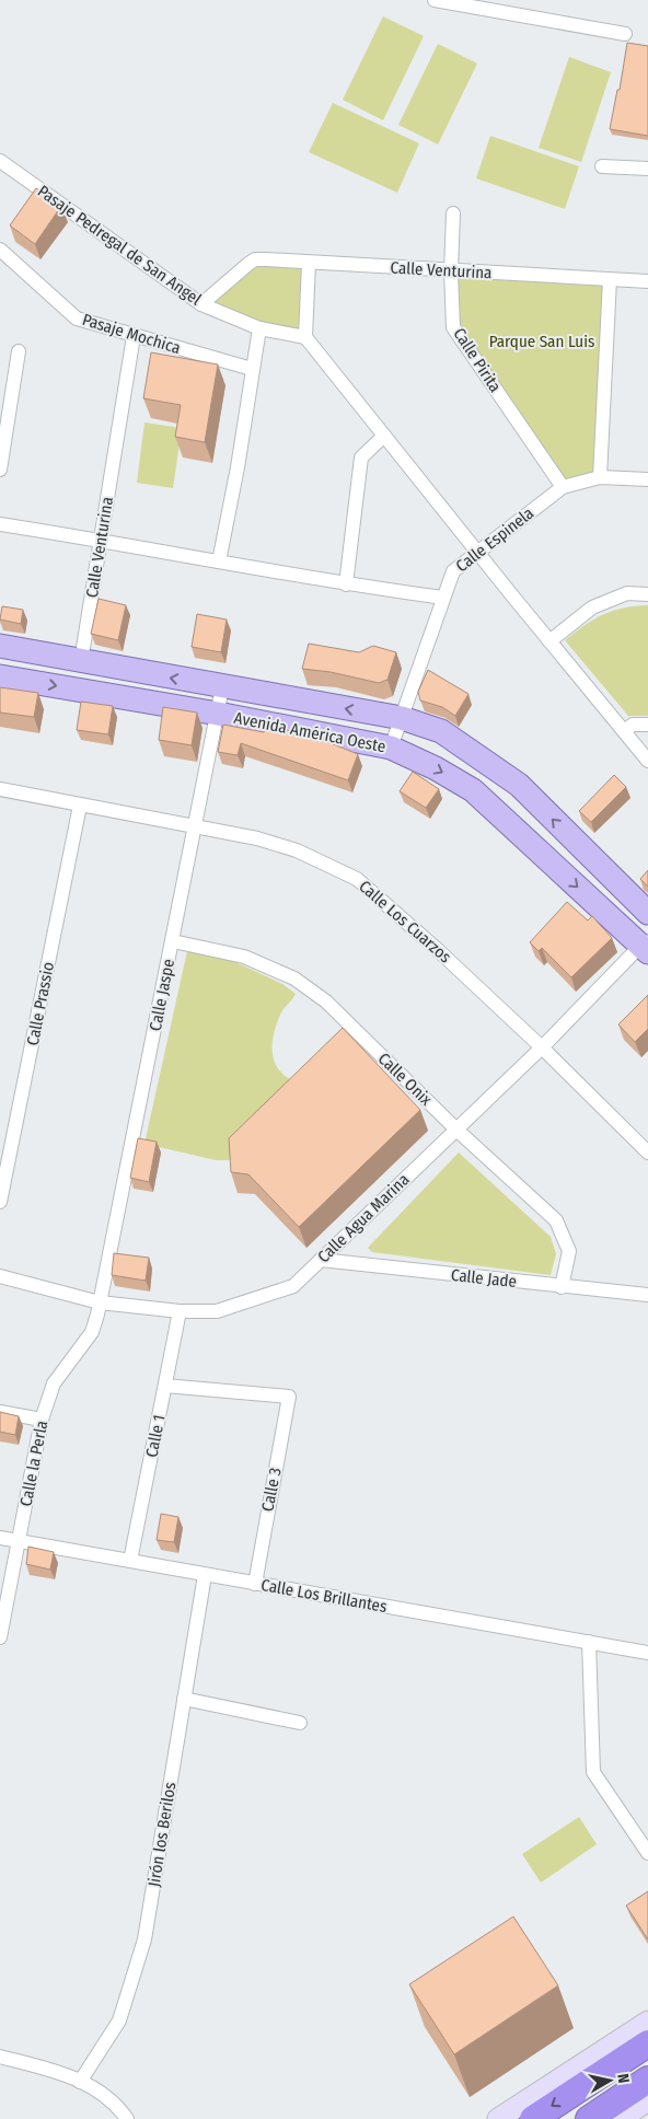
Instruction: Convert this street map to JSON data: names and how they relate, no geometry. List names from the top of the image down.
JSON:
{
  "streets": {
    "main road": ["Avenida América Oeste"],
    "street": [
      "Pasaje Pedregal de San Angel",
      "Calle Venturina",
      "Pasaje Mochica",
      "Calle Pirita",
      "Calle Espinela",
      "Calle Los Cuarzos",
      "Calle Jaspe",
      "Calle Prassio",
      "Calle Onix",
      "Calle Agua Marina",
      "Calle Jade",
      "Calle 1",
      "Calle la Perla",
      "Calle 3",
      "Calle Los Brillantes",
      "Jirón los Berilos"
    ]
  },
  "crossings": [
    ["Pasaje Pedregal de San Angel", "Calle Venturina"],
    ["Calle Venturina", "Pasaje Mochica"],
    ["Calle Venturina", "Calle Pirita"],
    ["Calle Venturina", "Avenida América Oeste"],
    ["Calle Pirita", "Calle Espinela"],
    ["Calle Espinela", "Avenida América Oeste"],
    ["Avenida América Oeste", "Calle Jaspe"],
    ["Avenida América Oeste", "Calle Agua Marina"],
    ["Calle Los Cuarzos", "Calle Jaspe"],
    ["Calle Los Cuarzos", "Calle Prassio"],
    ["Calle Los Cuarzos", "Calle Agua Marina"],
    ["Calle Jaspe", "Calle Onix"],
    ["Calle Jaspe", "Calle Agua Marina"],
    ["Calle Jaspe", "Calle la Perla"],
    ["Calle Onix", "Calle Agua Marina"],
    ["Calle Onix", "Calle Jade"],
    ["Calle Agua Marina", "Calle Jade"],
    ["Calle Agua Marina", "Calle 1"],
    ["Calle Agua Marina", "Calle la Perla"],
    ["Calle 1", "Calle 3"],
    ["Calle 1", "Calle Los Brillantes"],
    ["Calle la Perla", "Calle Los Brillantes"],
    ["Calle 3", "Calle Los Brillantes"],
    ["Calle Los Brillantes", "Jirón los Berilos"]
  ],
  "parks": ["Parque San Luis"],
  "north": "right"
}
